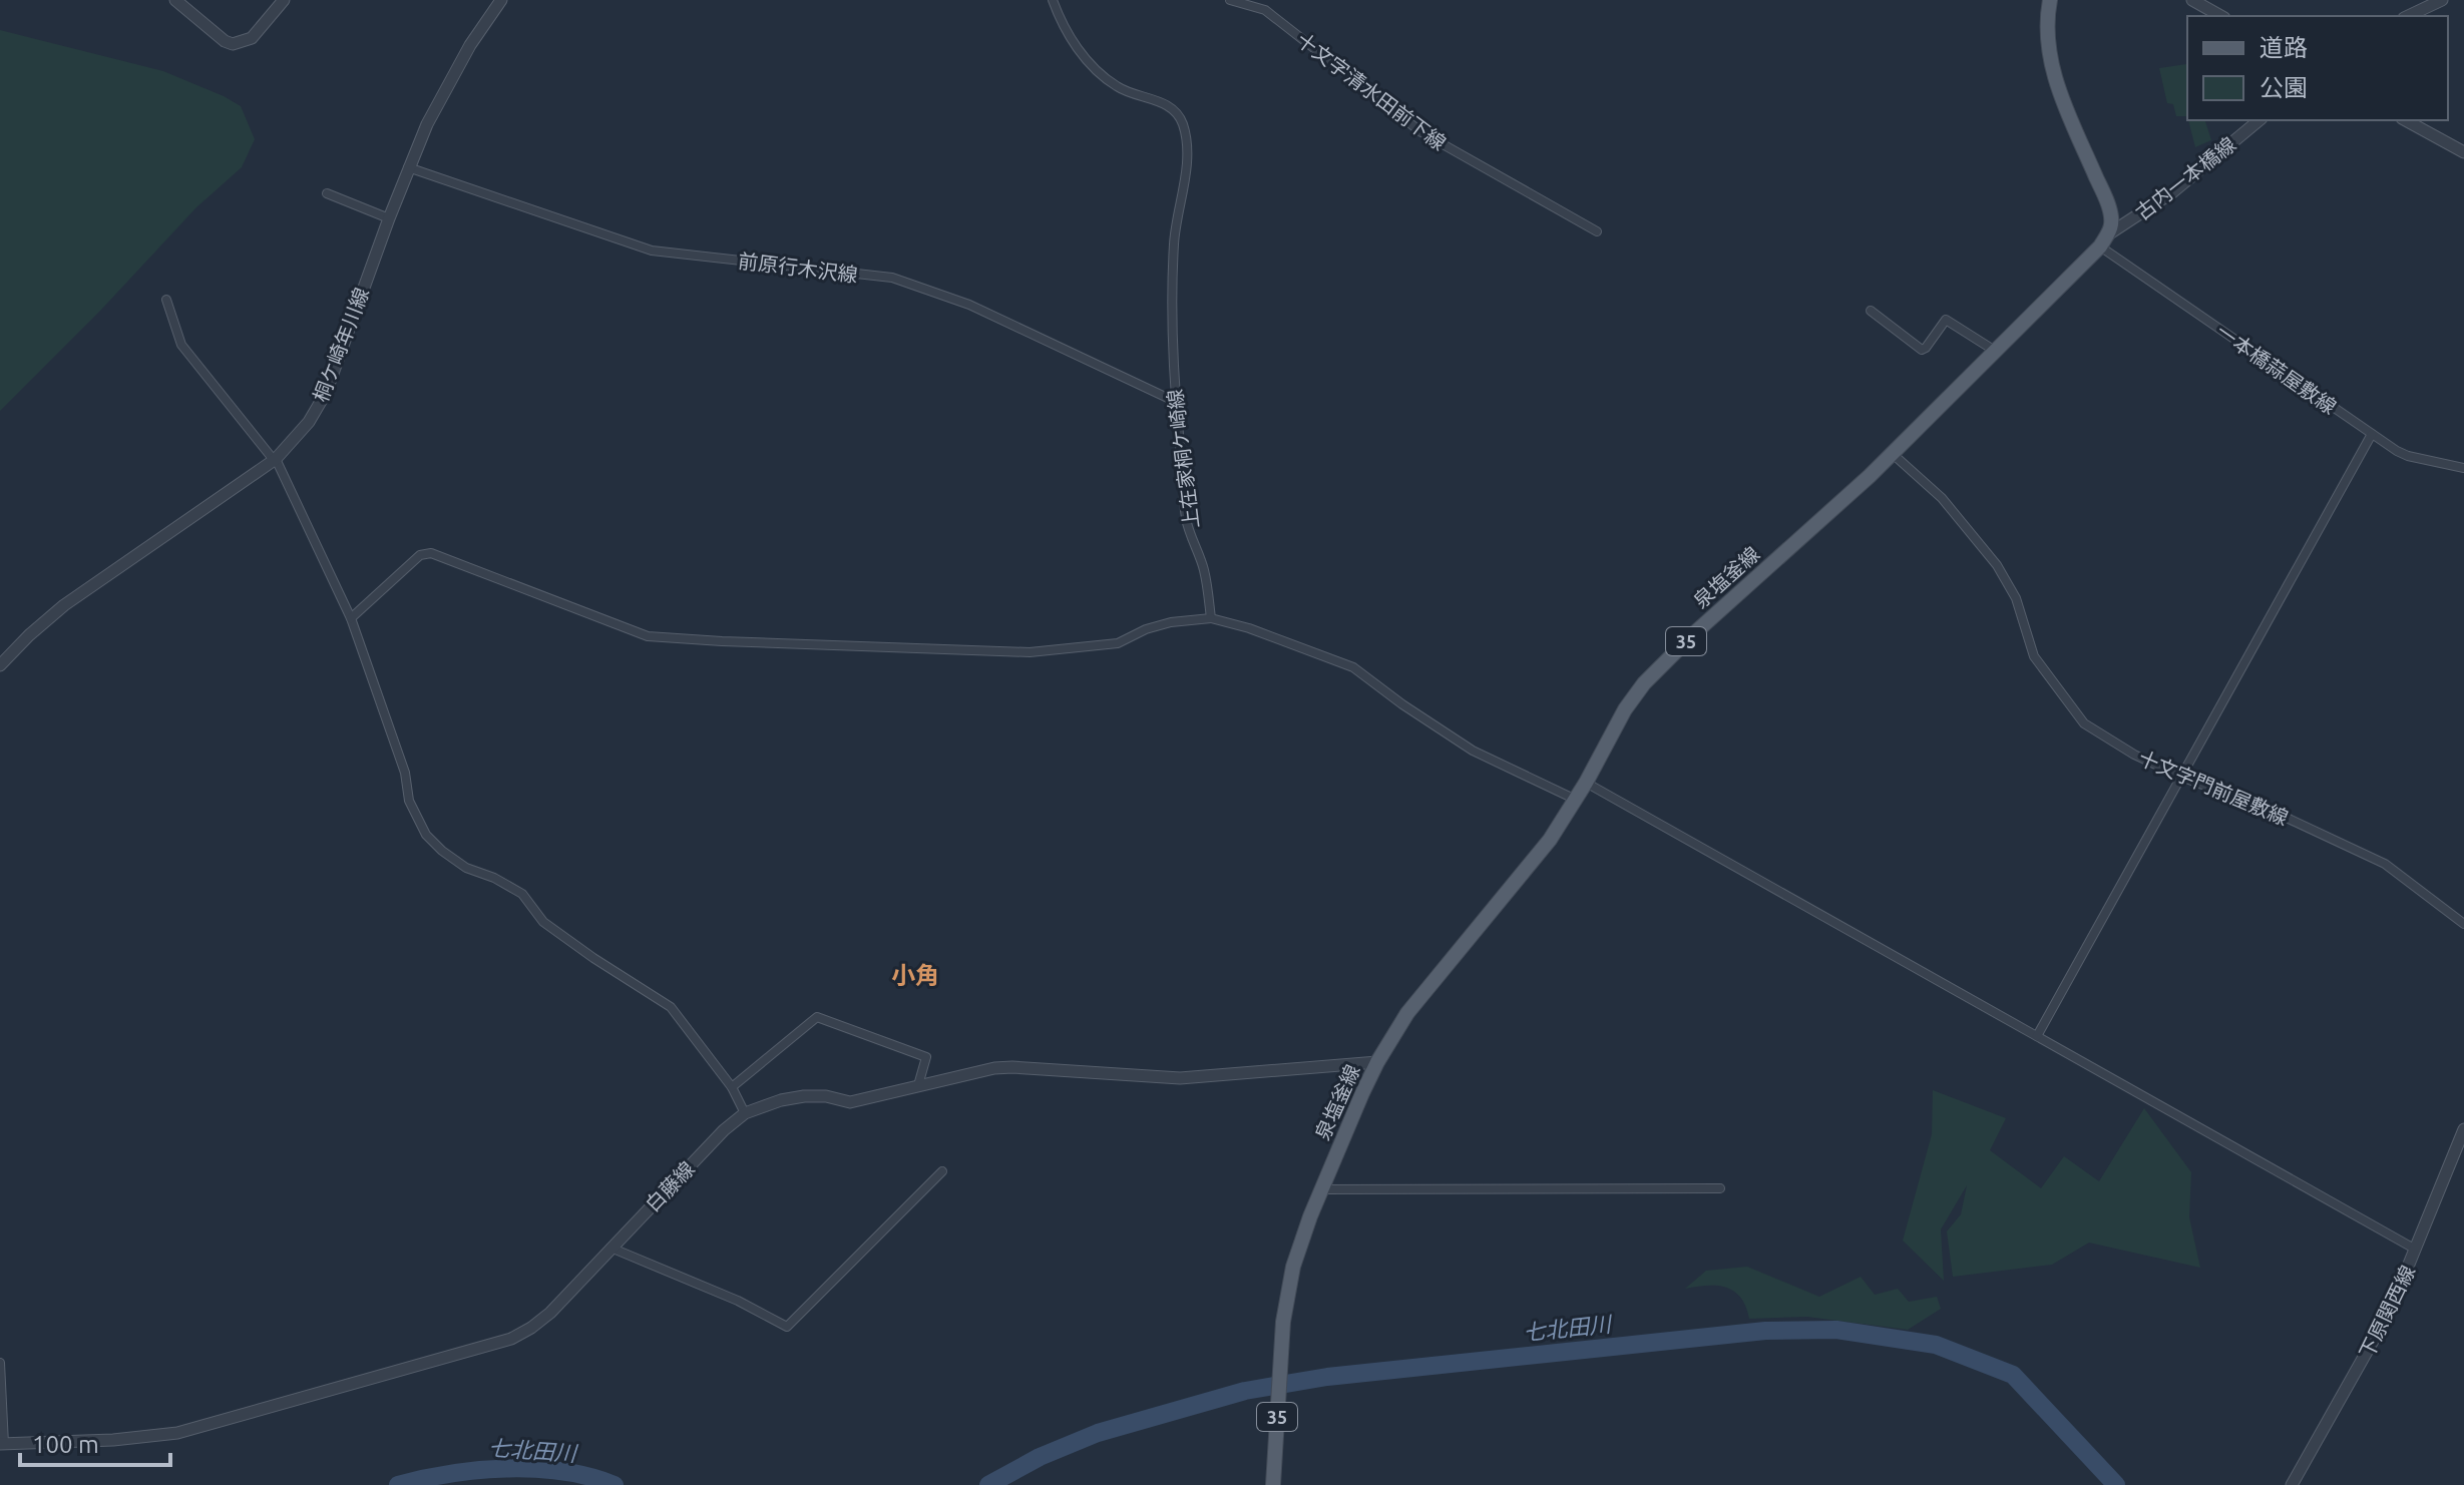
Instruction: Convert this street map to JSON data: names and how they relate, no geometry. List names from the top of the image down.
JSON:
{
  "streets": {
    "main road": ["泉塩釜線", "35"],
    "street": [
      "十文字清水田前下線",
      "古内一本橋線",
      "前原行木沢線",
      "桐ケ崎年川線",
      "一本橋蒜屋敷線",
      "上在家桐ケ崎線",
      "十文字門前屋敷線",
      "白藤線",
      "下原関西線"
    ]
  },
  "crossings": [
    ["古内一本橋線", "一本橋蒜屋敷線"],
    ["古内一本橋線", "泉塩釜線"],
    ["前原行木沢線", "桐ケ崎年川線"],
    ["前原行木沢線", "上在家桐ケ崎線"],
    ["一本橋蒜屋敷線", "泉塩釜線"],
    ["泉塩釜線", "十文字門前屋敷線"],
    ["泉塩釜線", "白藤線"]
  ],
  "districts": ["小角"],
  "water": ["七北田川"],
  "legend": ["道路", "公園"],
  "scale_bar": "100 m"
}
